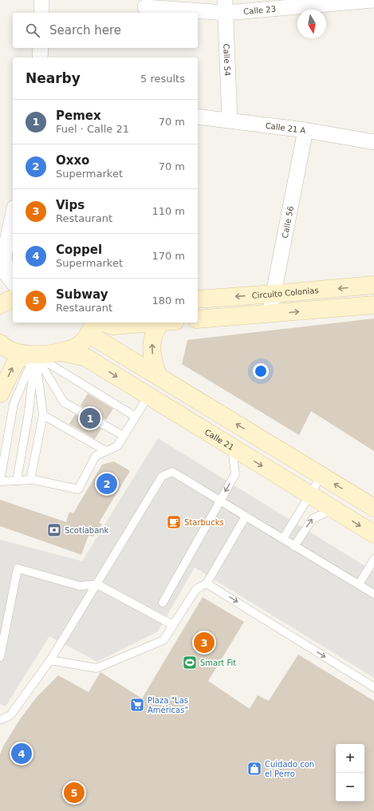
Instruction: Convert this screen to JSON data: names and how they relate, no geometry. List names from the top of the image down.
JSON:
{
  "streets": {
    "street": [
      "Calle 23",
      "Calle 54",
      "Calle 21 A",
      "Calle 56",
      "Circuito Colonias",
      "Calle 21"
    ]
  },
  "crossings": [
    ["Calle 23", "Calle 54"],
    ["Calle 54", "Calle 21 A"],
    ["Calle 21 A", "Calle 56"],
    ["Calle 56", "Circuito Colonias"]
  ],
  "places": {
    "cafe": ["Starbucks"],
    "bank": ["Scotiabank"],
    "sports": ["Smart Fit"],
    "supermarket": ["Plaza \"Las Américas\""],
    "shop": ["Cuidado con el Perro"]
  },
  "north": "bottom",
  "page": {
    "search": "Search here",
    "heading": ["Nearby", "5 results"],
    "list": [
      {
        "mark": "1",
        "name": "Pemex",
        "note": "Fuel · Calle 21",
        "value": "70 m"
      },
      {
        "mark": "2",
        "name": "Oxxo",
        "note": "Supermarket",
        "value": "70 m"
      },
      {
        "mark": "3",
        "name": "Vips",
        "note": "Restaurant",
        "value": "110 m"
      },
      {
        "mark": "4",
        "name": "Coppel",
        "note": "Supermarket",
        "value": "170 m"
      },
      {
        "mark": "5",
        "name": "Subway",
        "note": "Restaurant",
        "value": "180 m"
      }
    ],
    "pins": [
      "1",
      "2",
      "3",
      "4",
      "5"
    ],
    "map_buttons": ["+", "−"]
  }
}
